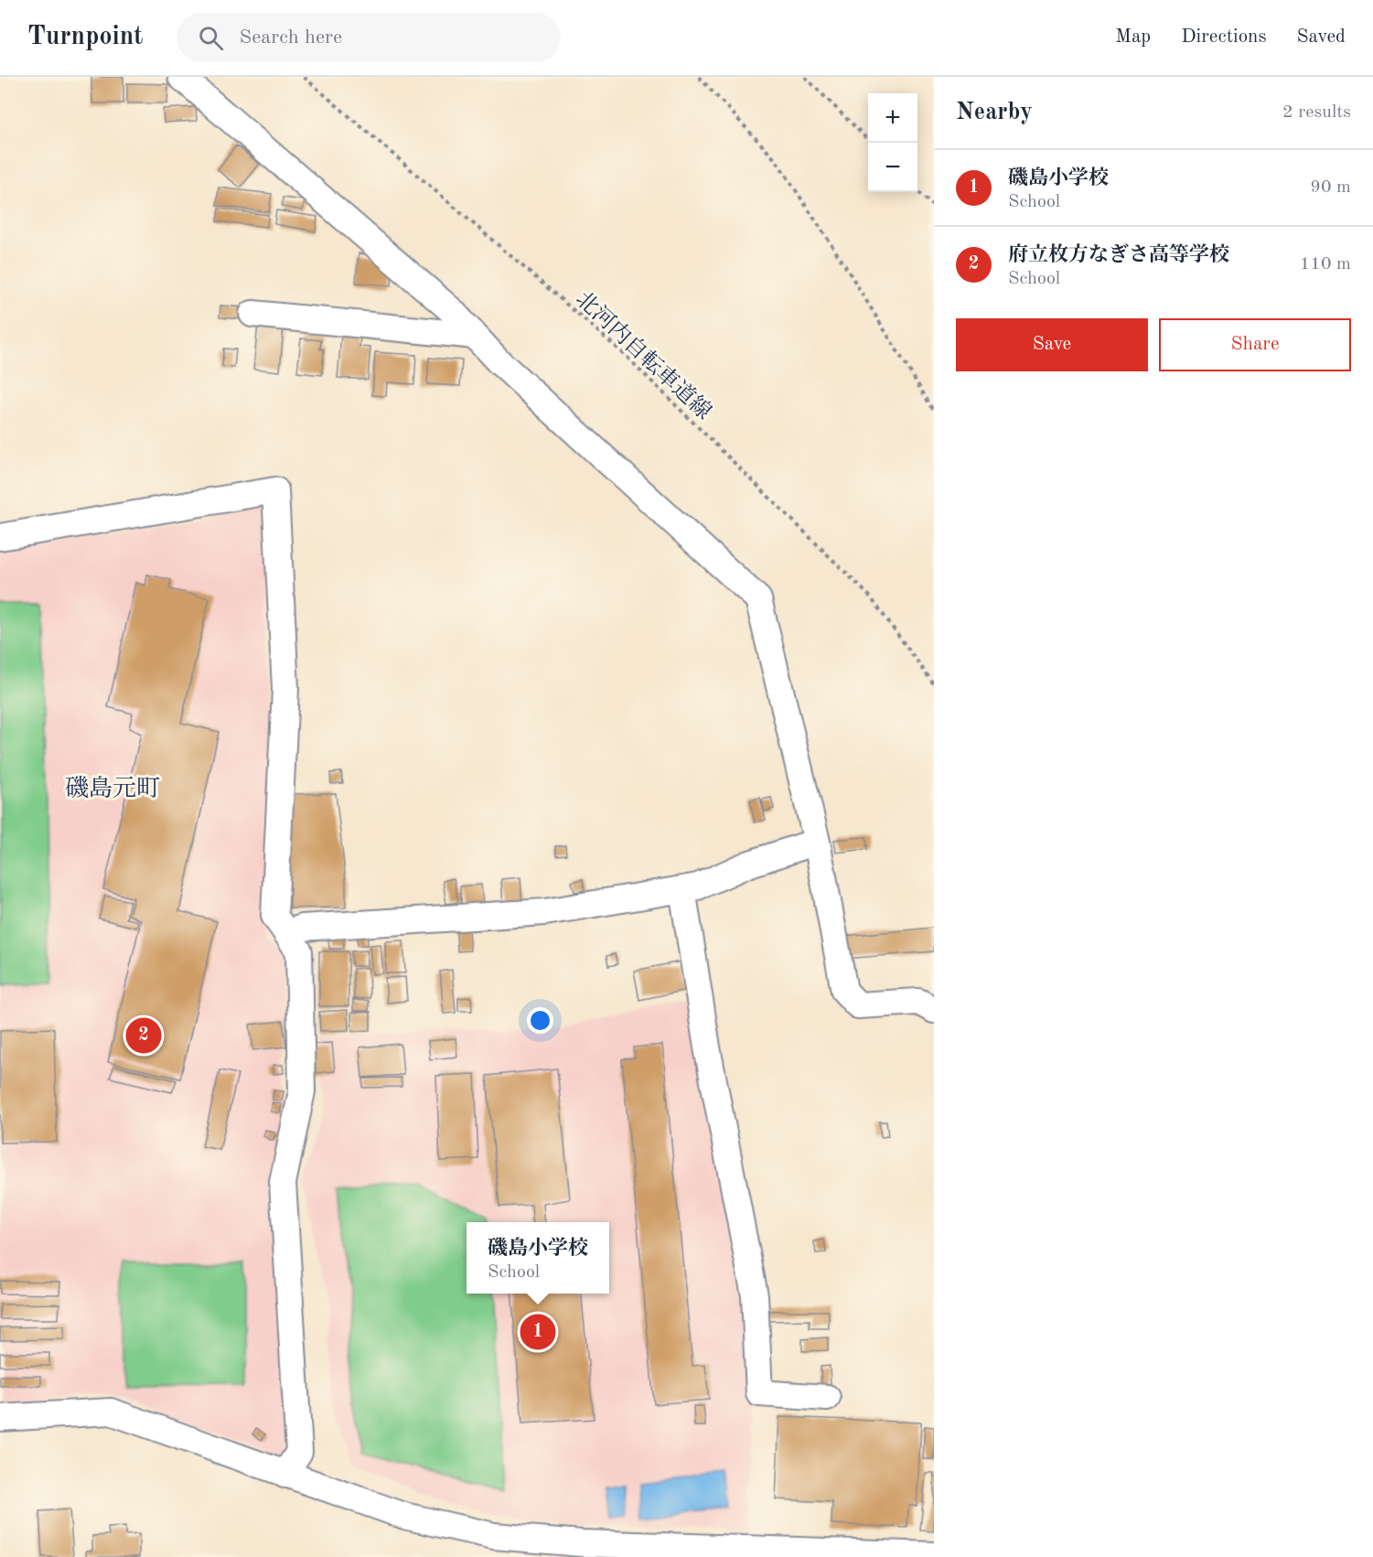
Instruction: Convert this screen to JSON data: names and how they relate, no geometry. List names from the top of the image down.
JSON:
{
  "streets": {
    "path": ["北河内自転車道線"]
  },
  "districts": ["磯島元町"],
  "page": {
    "header": "Turnpoint",
    "search": "Search here",
    "nav": ["Map", "Directions", "Saved"],
    "heading": ["Nearby", "2 results"],
    "map_buttons": ["+", "−"],
    "list": [
      {
        "mark": "1",
        "name": "磯島小学校",
        "note": "School",
        "value": "90 m"
      },
      {
        "mark": "2",
        "name": "府立枚方なぎさ高等学校",
        "note": "School",
        "value": "110 m"
      }
    ],
    "buttons": ["Save", "Share"],
    "pins": ["2", "1"],
    "popup": ["磯島小学校", "School"]
  }
}
